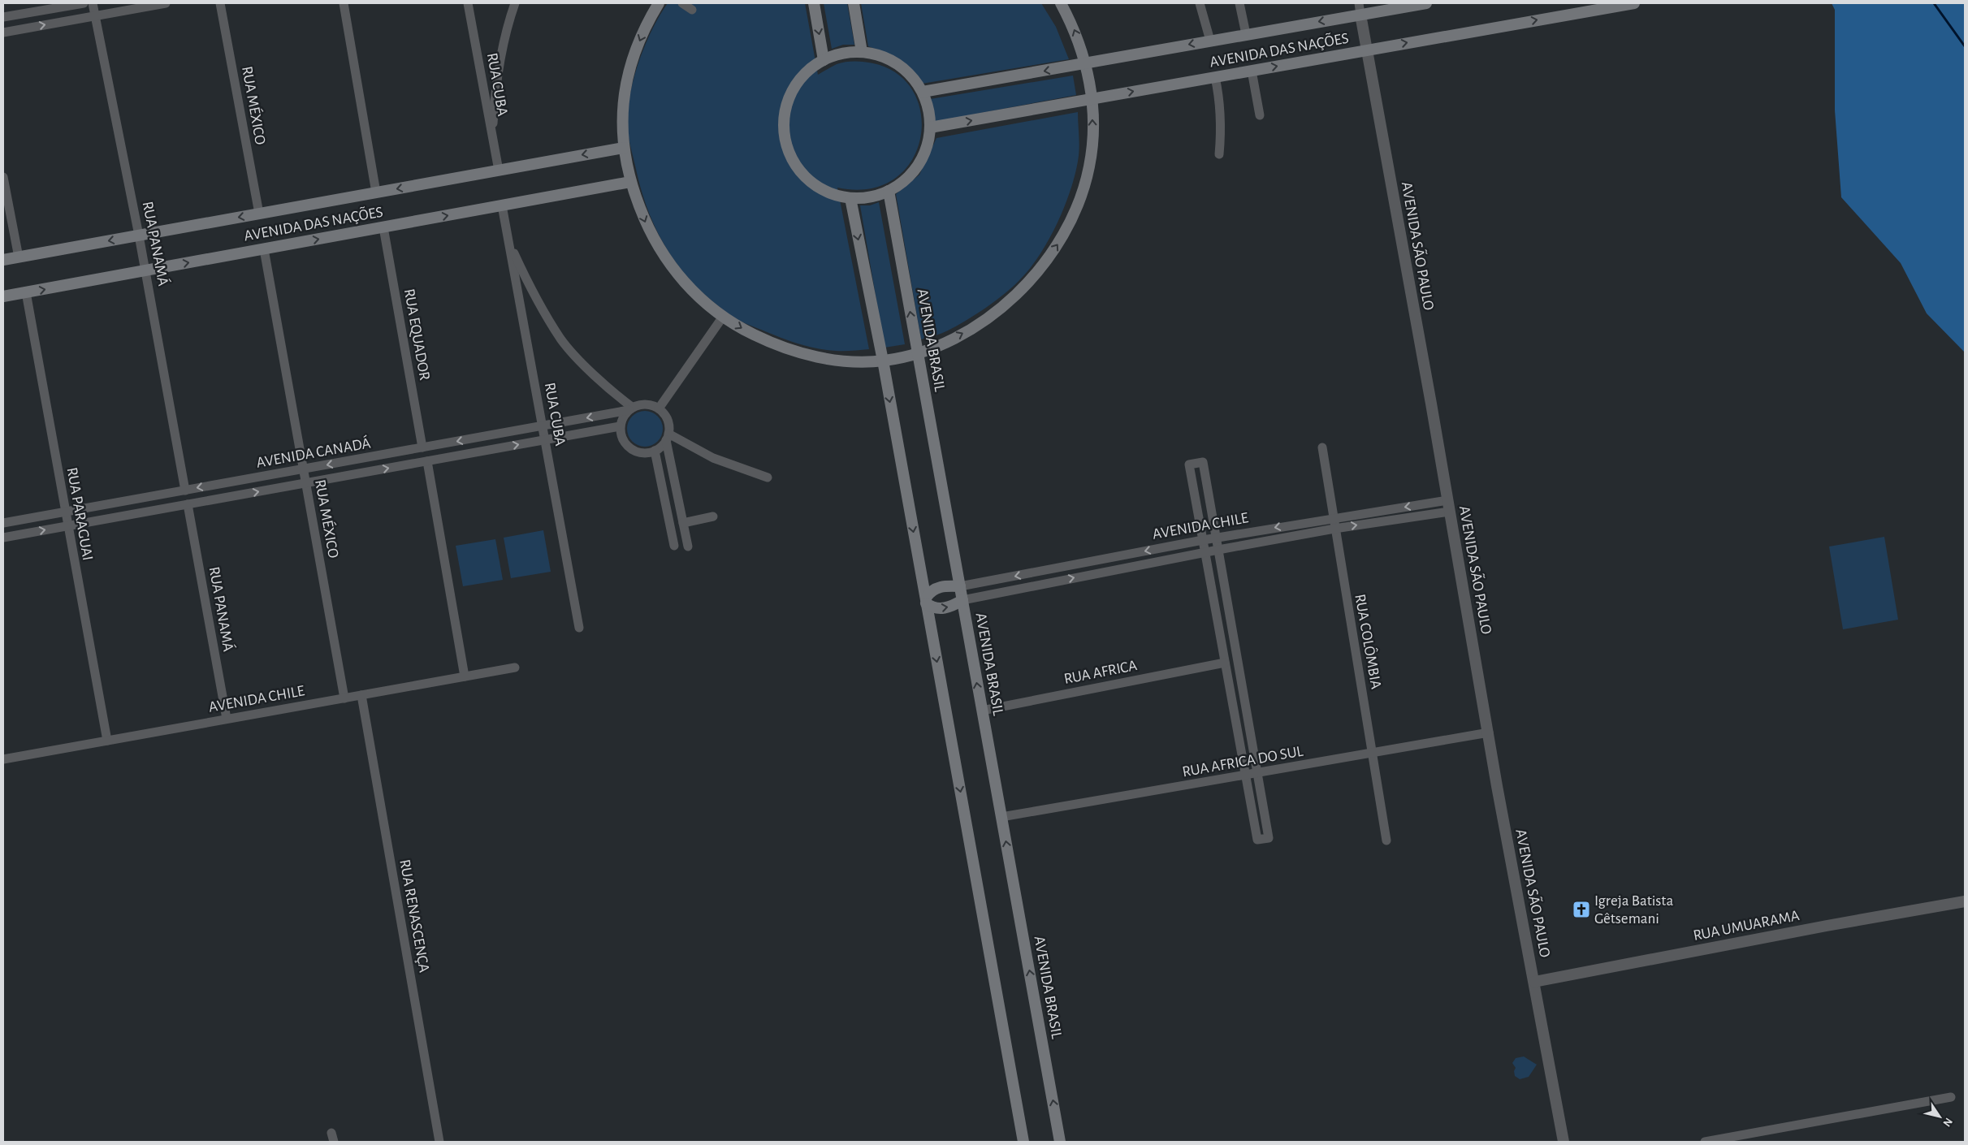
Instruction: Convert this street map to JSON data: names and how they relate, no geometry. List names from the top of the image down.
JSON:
{
  "streets": {
    "main road": ["AVENIDA DAS NAÇÕES", "AVENIDA BRASIL"],
    "street": [
      "RUA CUBA",
      "RUA MÉXICO",
      "RUA PANAMÁ",
      "AVENIDA SÃO PAULO",
      "RUA EQUADOR",
      "AVENIDA CANADÁ",
      "RUA PARAGUAI",
      "AVENIDA CHILE",
      "RUA COLÔMBIA",
      "RUA AFRICA",
      "RUA AFRICA DO SUL",
      "RUA RENASCENÇA",
      "RUA UMUARAMA"
    ]
  },
  "crossings": [
    ["AVENIDA DAS NAÇÕES", "RUA CUBA"],
    ["AVENIDA DAS NAÇÕES", "RUA MÉXICO"],
    ["AVENIDA DAS NAÇÕES", "RUA PANAMÁ"],
    ["AVENIDA DAS NAÇÕES", "AVENIDA SÃO PAULO"],
    ["AVENIDA DAS NAÇÕES", "RUA EQUADOR"],
    ["AVENIDA DAS NAÇÕES", "RUA PARAGUAI"],
    ["RUA CUBA", "AVENIDA CANADÁ"],
    ["RUA MÉXICO", "AVENIDA CANADÁ"],
    ["RUA MÉXICO", "AVENIDA CHILE"],
    ["RUA PANAMÁ", "AVENIDA CANADÁ"],
    ["RUA PANAMÁ", "AVENIDA CHILE"],
    ["AVENIDA SÃO PAULO", "AVENIDA CHILE"],
    ["AVENIDA SÃO PAULO", "RUA AFRICA DO SUL"],
    ["AVENIDA SÃO PAULO", "RUA UMUARAMA"],
    ["RUA EQUADOR", "AVENIDA CANADÁ"],
    ["AVENIDA BRASIL", "AVENIDA CHILE"],
    ["AVENIDA BRASIL", "RUA AFRICA"],
    ["AVENIDA BRASIL", "RUA AFRICA DO SUL"],
    ["AVENIDA CANADÁ", "RUA PARAGUAI"],
    ["RUA PARAGUAI", "AVENIDA CHILE"],
    ["AVENIDA CHILE", "RUA COLÔMBIA"],
    ["AVENIDA CHILE", "RUA RENASCENÇA"],
    ["RUA COLÔMBIA", "RUA AFRICA DO SUL"]
  ],
  "places": {
    "church": ["Igreja Batista Gêtsemani"]
  },
  "north": "bottom right"
}
